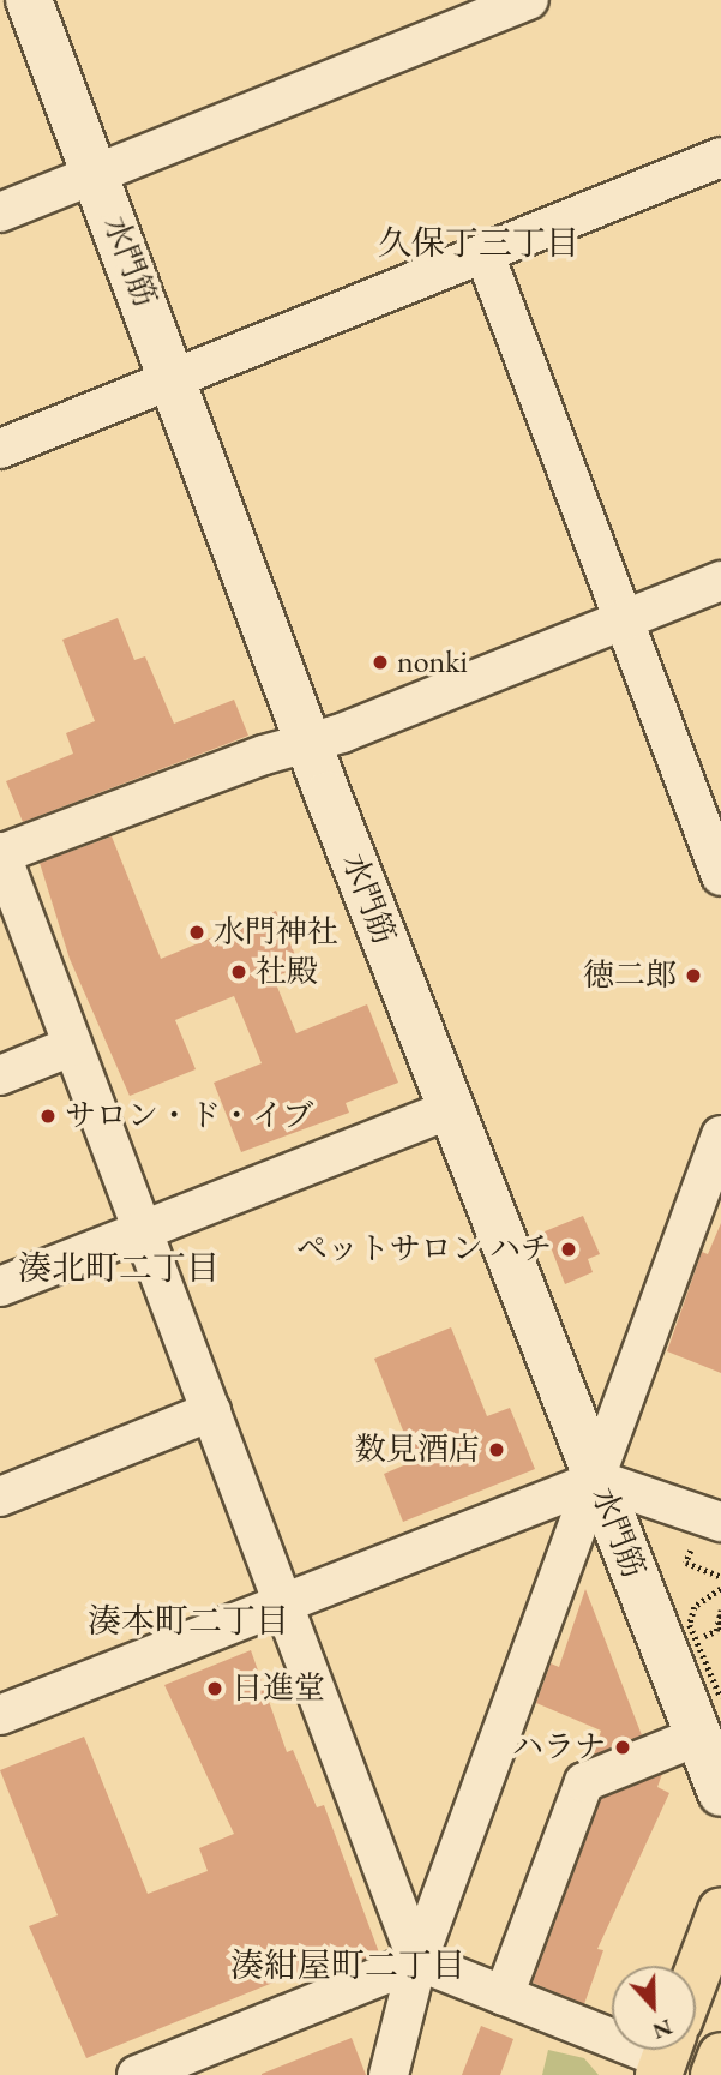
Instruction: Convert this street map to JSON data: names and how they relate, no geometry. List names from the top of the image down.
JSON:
{
  "streets": {
    "street": ["水門筋"]
  },
  "districts": [
    "久保丁三丁目",
    "湊北町二丁目",
    "湊本町二丁目",
    "湊紺屋町二丁目"
  ],
  "places": [
    "nonki",
    "水門神社",
    "社殿",
    "徳二郎",
    "サロン・ド・イブ",
    "ペットサロン ハチ",
    "数見酒店",
    "日進堂",
    "ハラナ"
  ],
  "north": "bottom"
}
